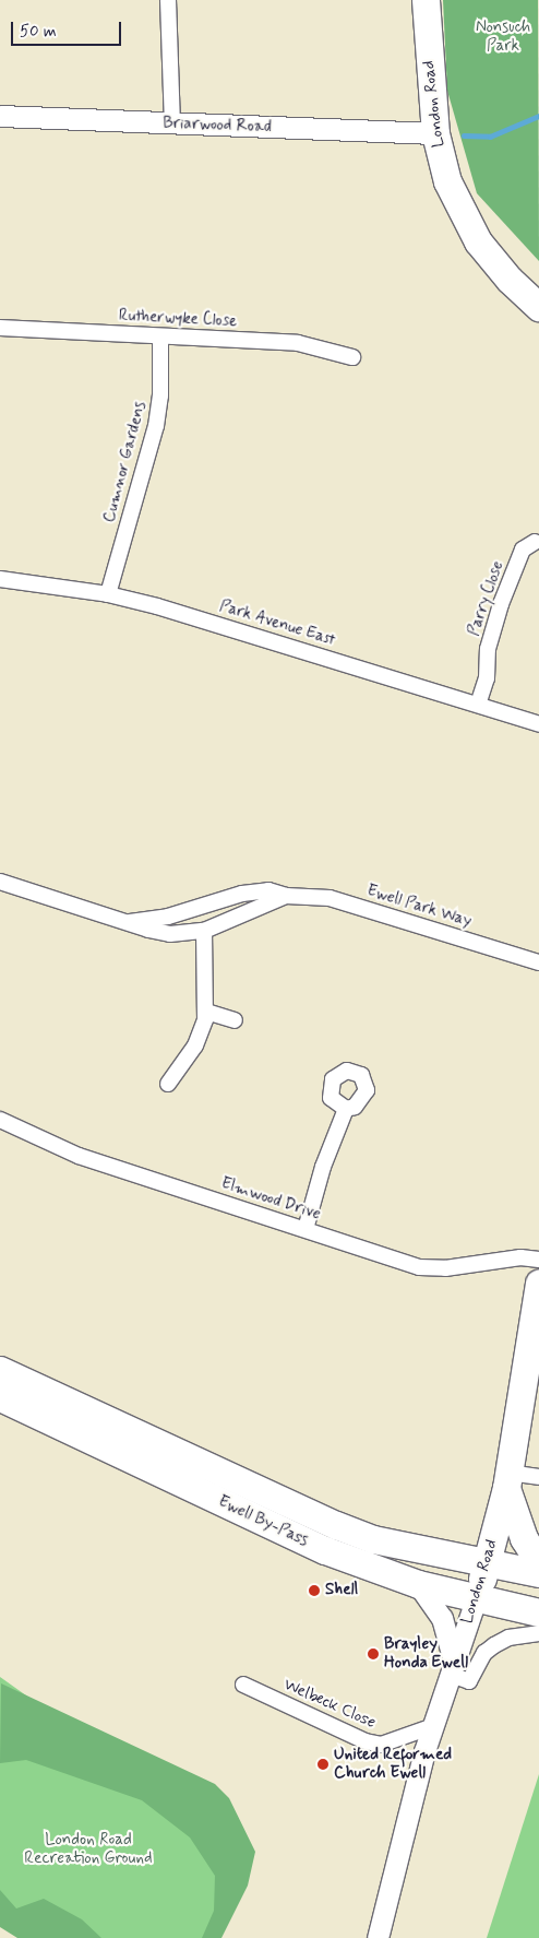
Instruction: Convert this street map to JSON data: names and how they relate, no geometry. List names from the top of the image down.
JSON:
{
  "streets": {
    "highway": ["London Road", "Ewell By-Pass"],
    "street": [
      "Briarwood Road",
      "Rutherwyke Close",
      "Cumnor Gardens",
      "Parry Close",
      "Park Avenue East",
      "Ewell Park Way",
      "Elmwood Drive",
      "Welbeck Close"
    ]
  },
  "crossings": [
    ["London Road", "Briarwood Road"],
    ["London Road", "Ewell By-Pass"],
    ["London Road", "Welbeck Close"],
    ["Rutherwyke Close", "Cumnor Gardens"],
    ["Cumnor Gardens", "Park Avenue East"],
    ["Parry Close", "Park Avenue East"]
  ],
  "parks": ["Nonsuch Park", "London Road Recreation Ground"],
  "places": ["Shell", "Brayley Honda Ewell", "United Reformed Church Ewell"],
  "scale_bar": "50 m"
}
